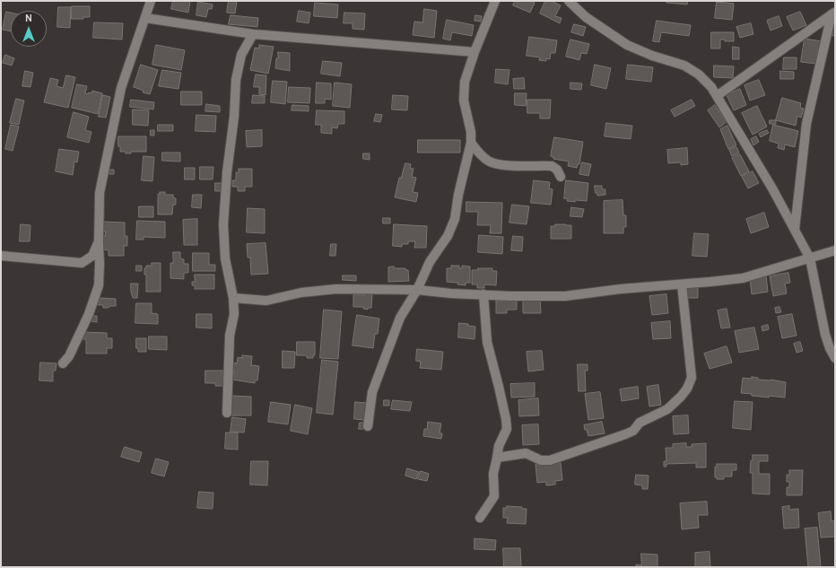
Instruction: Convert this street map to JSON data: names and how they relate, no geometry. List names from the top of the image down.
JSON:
{
  "north": "top"
}
